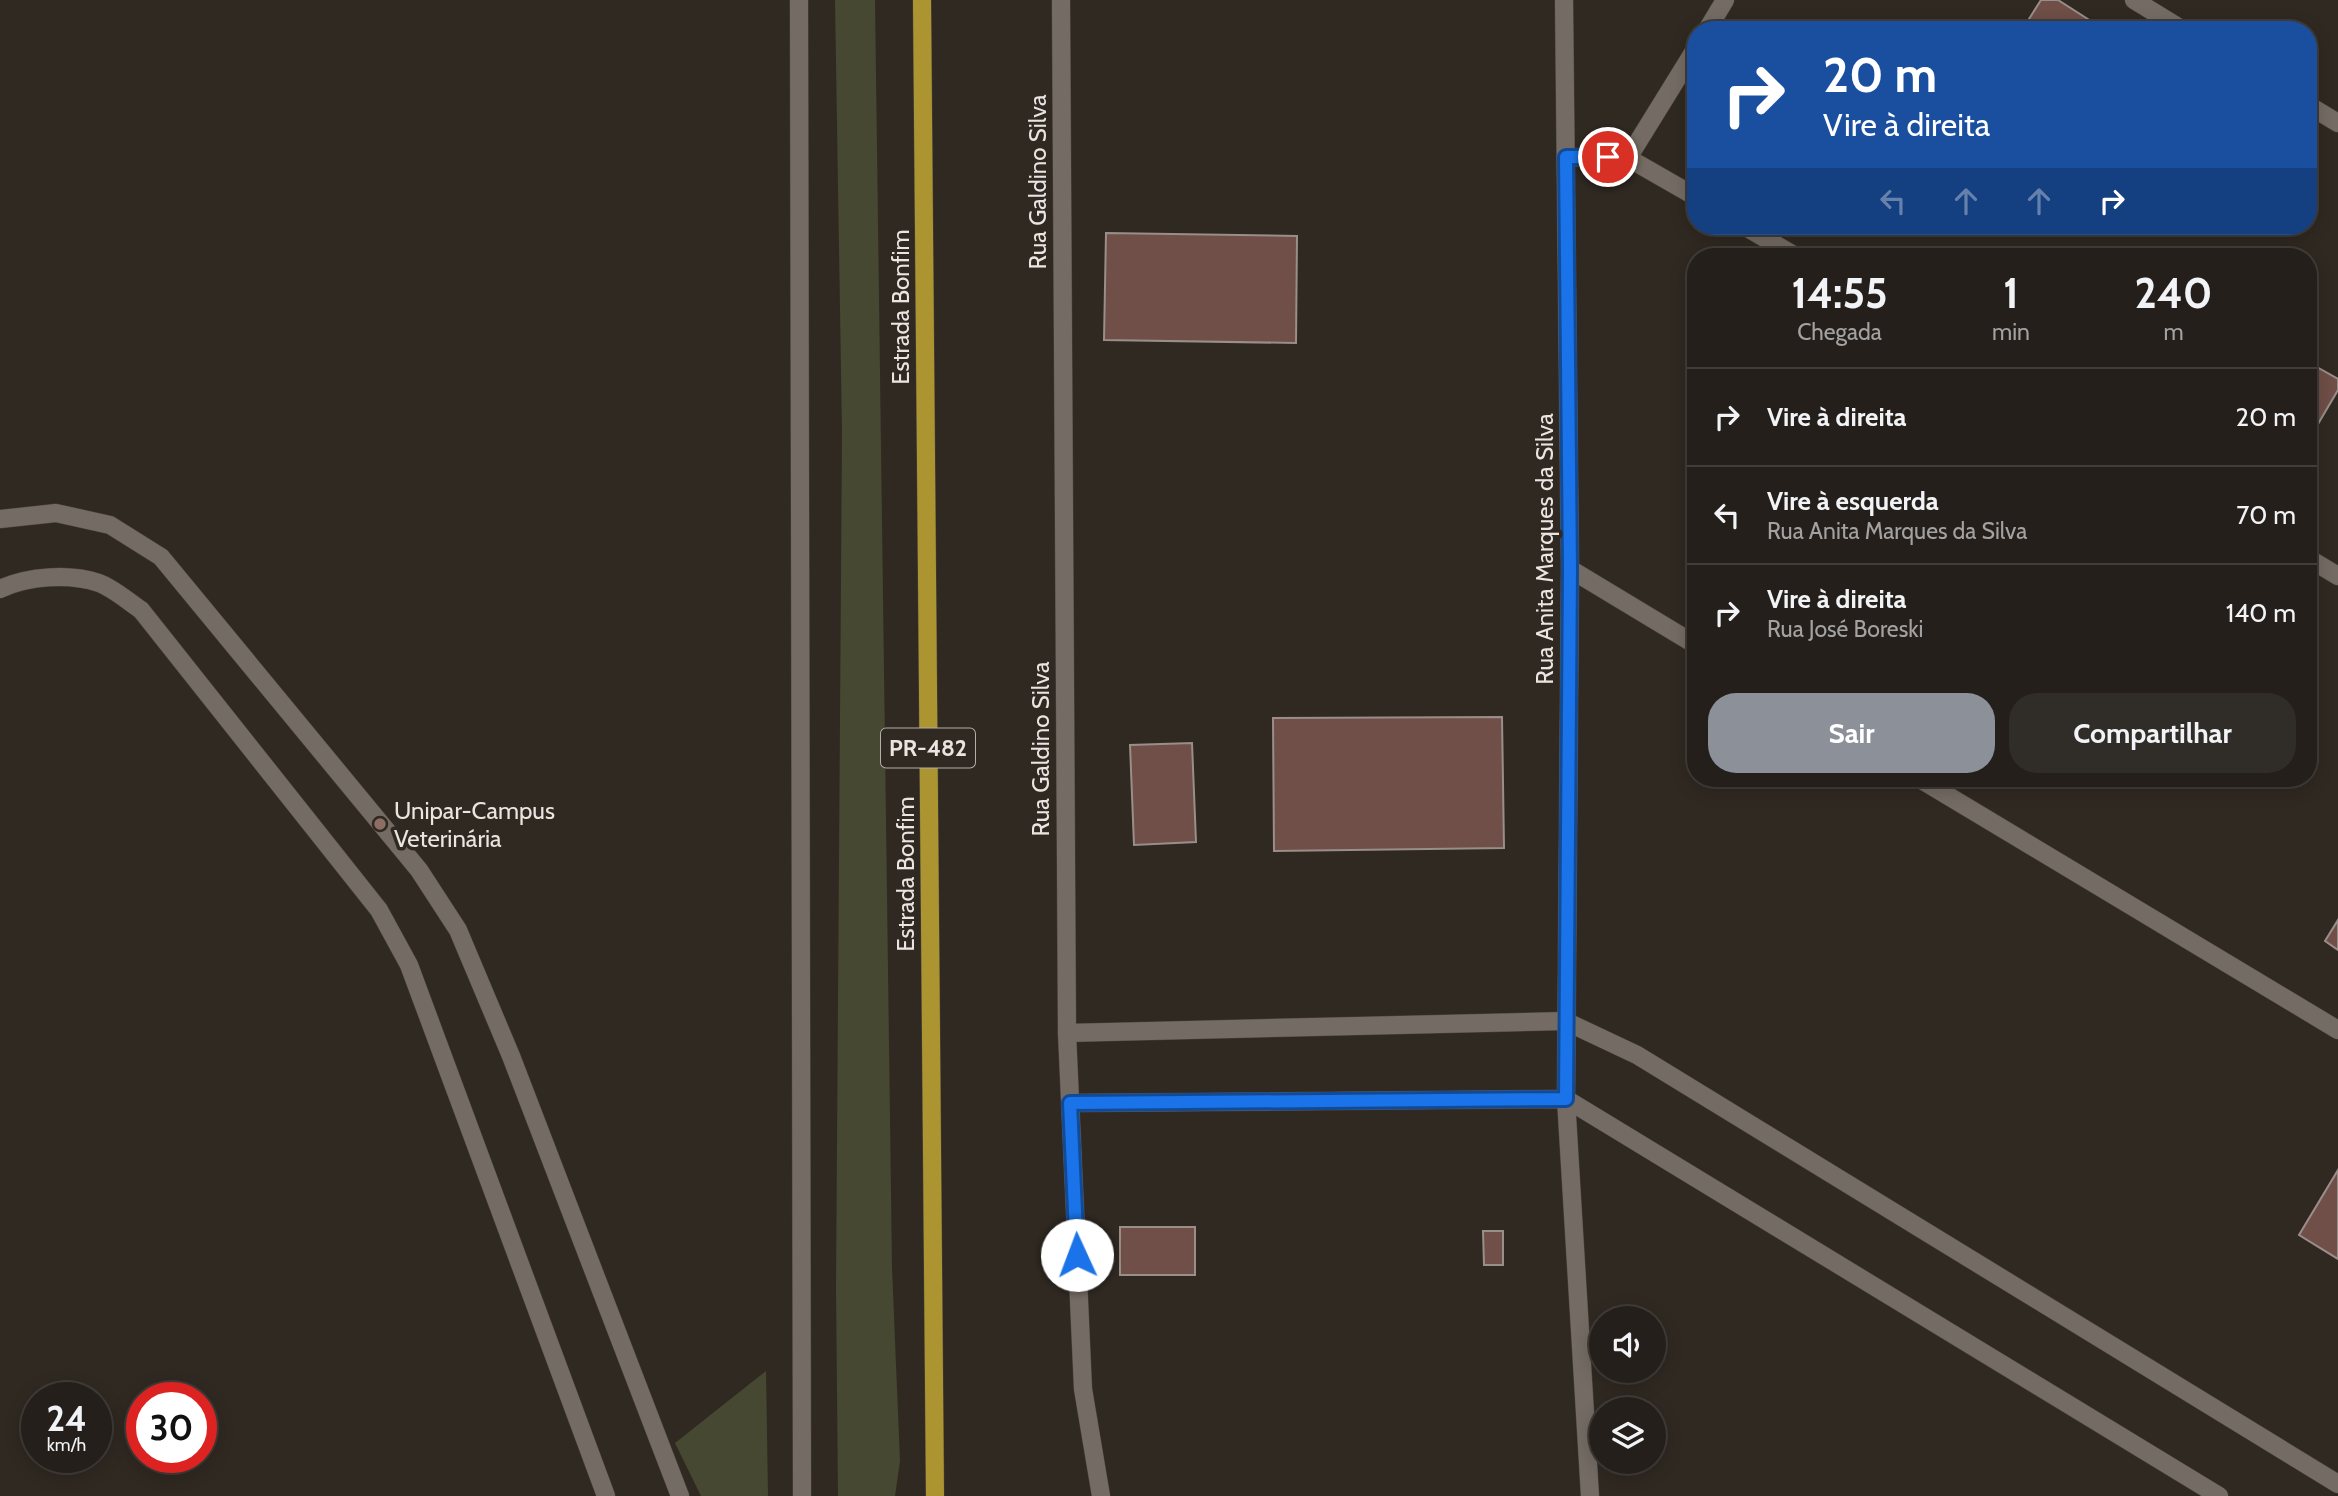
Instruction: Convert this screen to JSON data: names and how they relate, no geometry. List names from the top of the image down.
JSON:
{
  "streets": {
    "main road": ["Estrada Bonfim", "PR-482"],
    "street": ["Rua Galdino Silva", "Rua Anita Marques da Silva"]
  },
  "places": ["Unipar-Campus Veterinária"],
  "page": {
    "turn": ["20 m", "Vire à direita"],
    "eta": [
      "14:55",
      "Chegada",
      "1",
      "min",
      "240",
      "m"
    ],
    "list": [
      {
        "name": "Vire à direita",
        "value": "20 m"
      },
      {
        "name": "Vire à esquerda",
        "note": "Rua Anita Marques da Silva",
        "value": "70 m"
      },
      {
        "name": "Vire à direita",
        "note": "Rua José Boreski",
        "value": "140 m"
      }
    ],
    "buttons": ["Sair", "Compartilhar"],
    "speed": "24 km/h",
    "limit": "30"
  }
}
